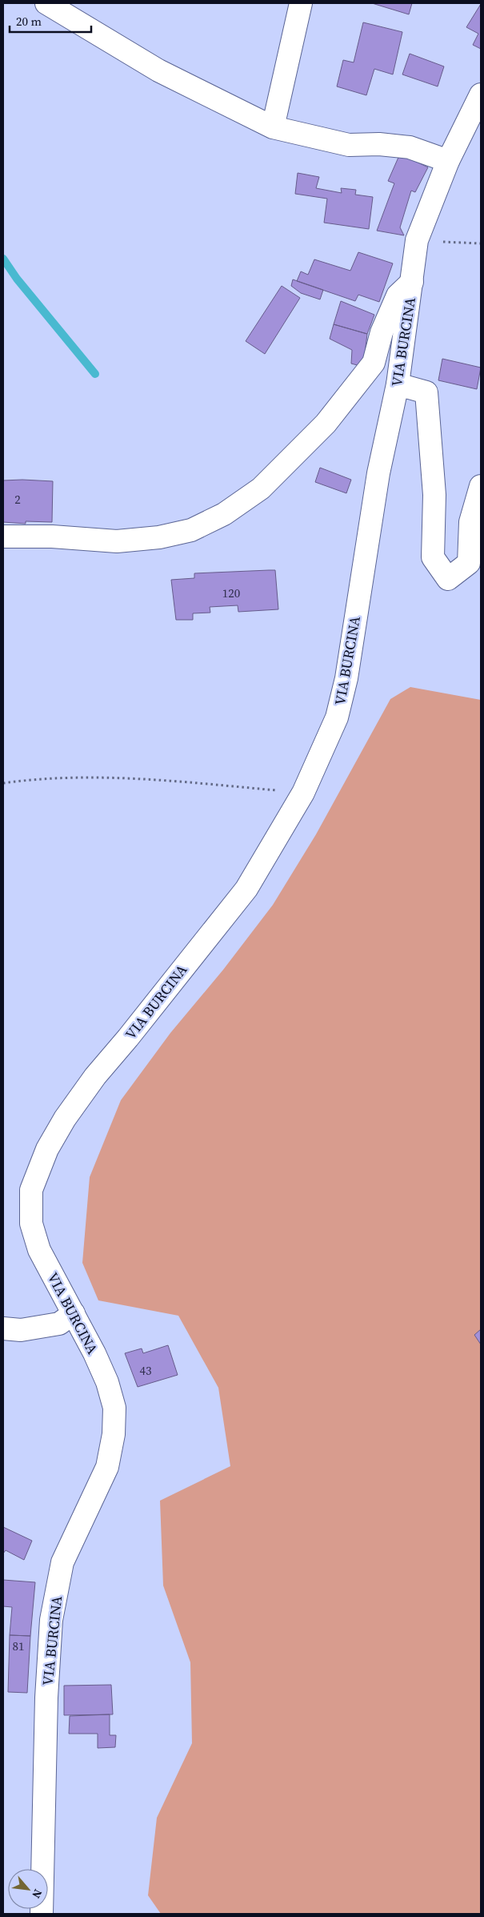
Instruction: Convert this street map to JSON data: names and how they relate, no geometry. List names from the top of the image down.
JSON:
{
  "streets": {
    "street": ["VIA BURCINA"]
  },
  "house_numbers": [
    "2",
    "120",
    "43",
    "81"
  ],
  "scale_bar": "20 m",
  "north": "bottom right"
}
